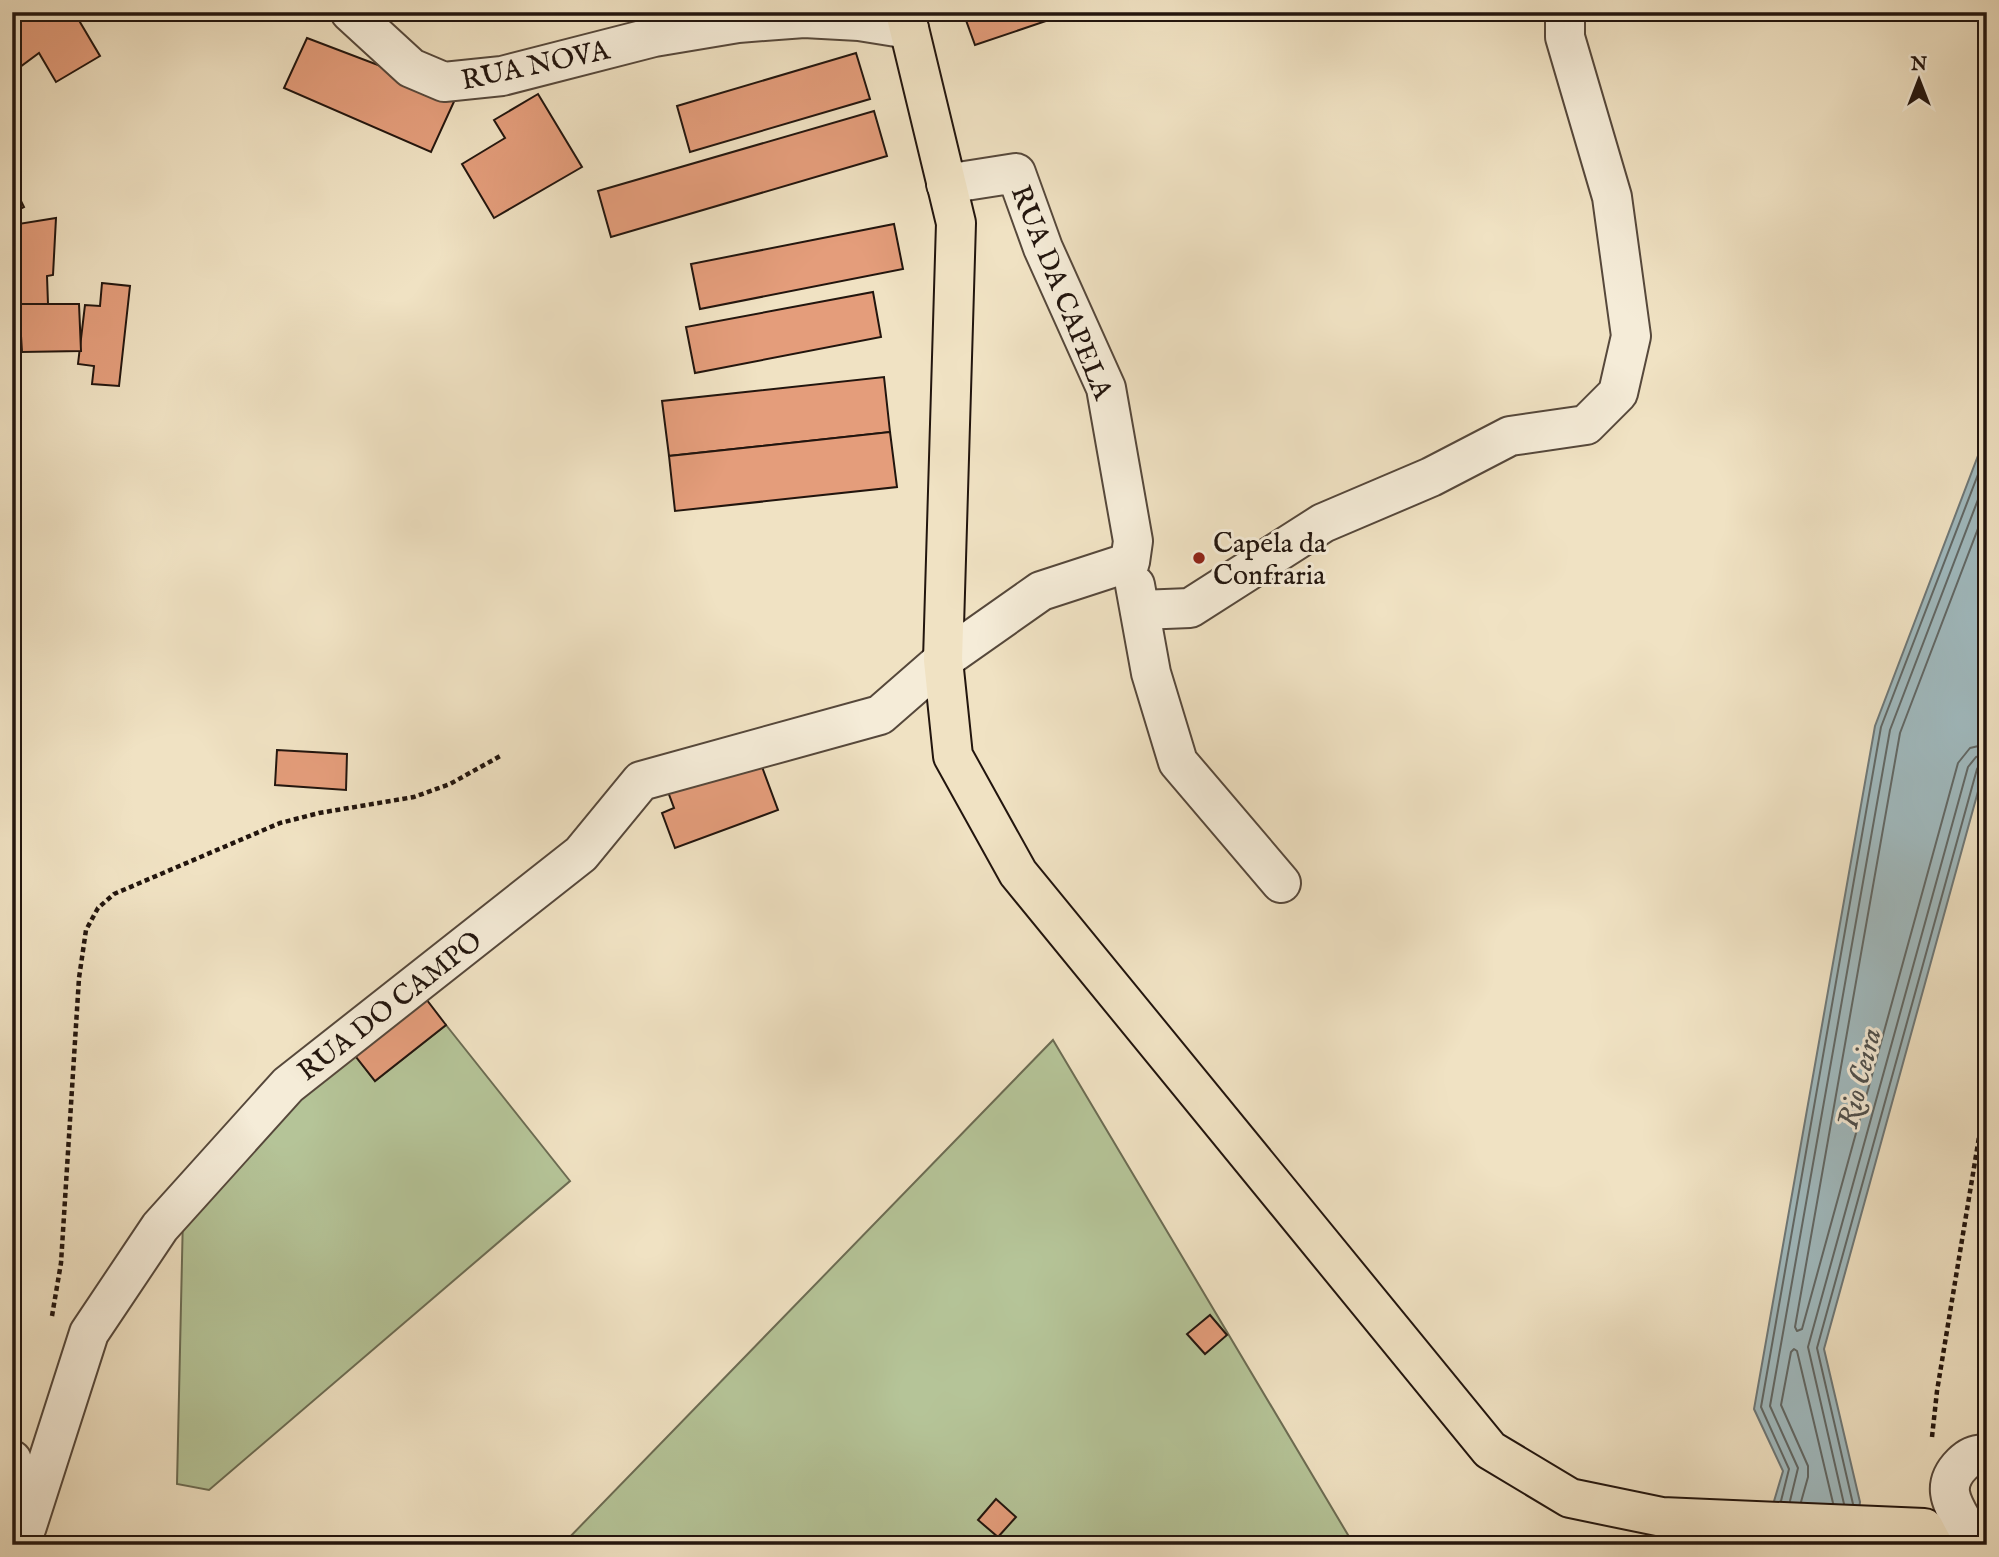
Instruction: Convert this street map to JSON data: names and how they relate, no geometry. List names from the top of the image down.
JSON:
{
  "streets": {
    "street": ["RUA NOVA", "RUA DA CAPELA", "RUA DO CAMPO"]
  },
  "water": ["Rio Ceira"],
  "places": ["Capela da Confraria"],
  "north": "top"
}
